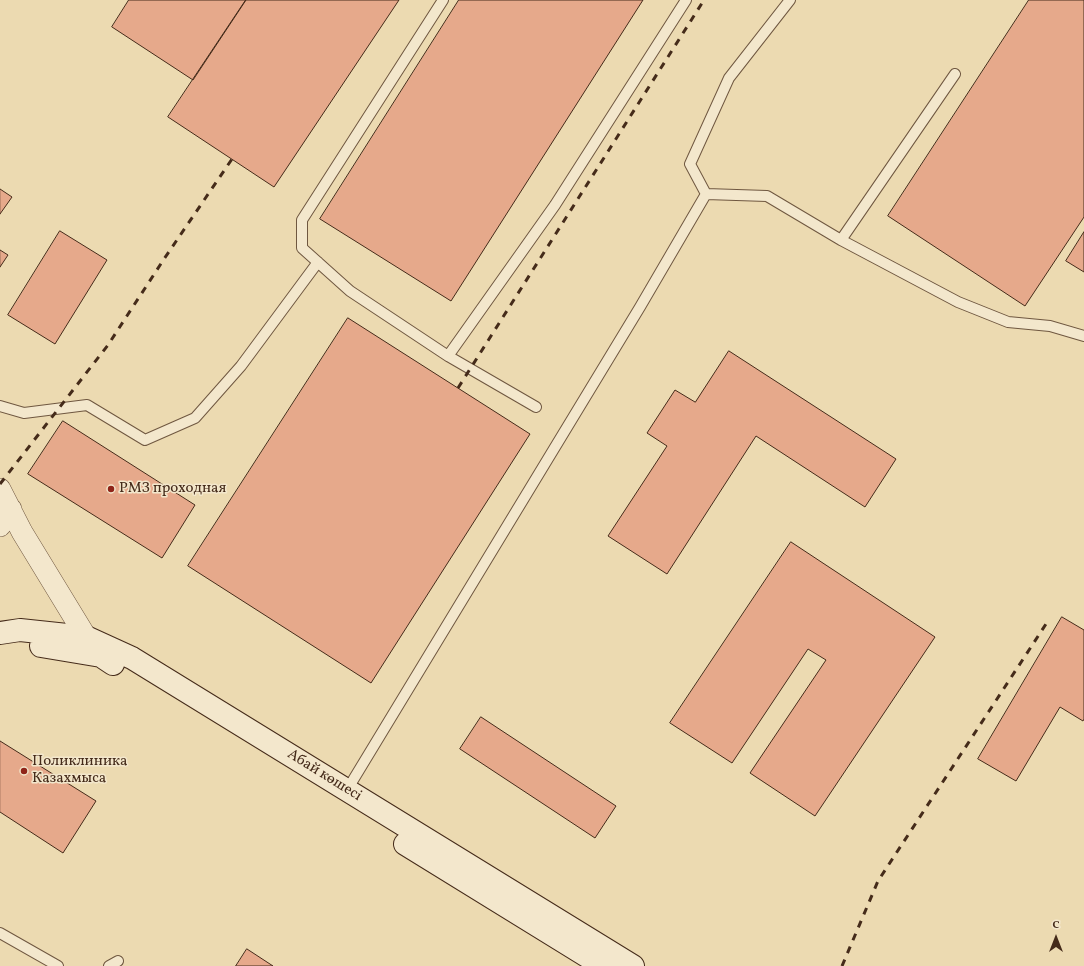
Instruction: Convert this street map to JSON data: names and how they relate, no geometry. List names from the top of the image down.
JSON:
{
  "streets": {
    "street": ["Абай көшесі"]
  },
  "places": ["РМЗ проходная", "Поликлиника Казахмыса"],
  "north": "top"
}
